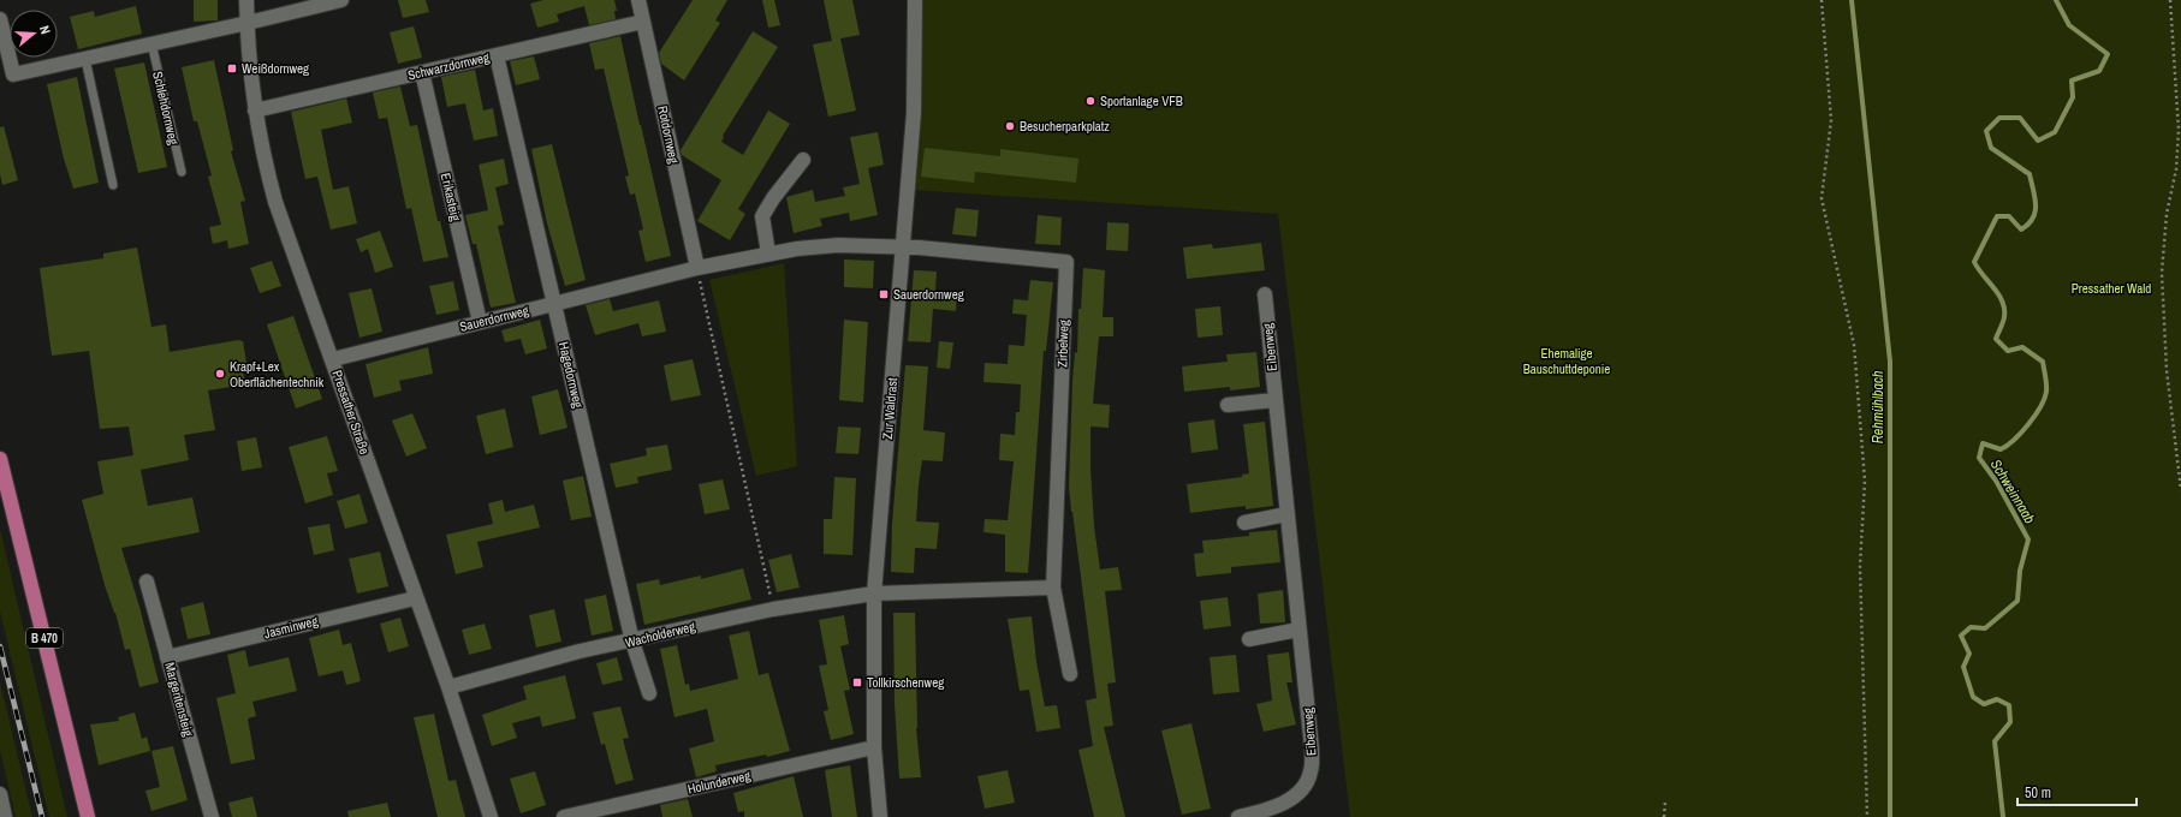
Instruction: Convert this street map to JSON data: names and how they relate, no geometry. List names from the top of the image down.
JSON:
{
  "streets": {
    "main road": ["B 470"],
    "street": [
      "Schwarzdornweg",
      "Rotdornweg",
      "Erikasteig",
      "Sauerdornweg",
      "Zirbelweg",
      "Eibenweg",
      "Hagedornweg",
      "Zur Waldrast",
      "Pressather Straße",
      "Jasminweg",
      "Wacholderweg",
      "Margeritensteig",
      "Holunderweg"
    ],
    "lane": ["Schlehdornweg"]
  },
  "crossings": [
    ["Schwarzdornweg", "Rotdornweg"],
    ["Schwarzdornweg", "Erikasteig"],
    ["Schwarzdornweg", "Hagedornweg"],
    ["Schwarzdornweg", "Pressather Straße"],
    ["Rotdornweg", "Sauerdornweg"],
    ["Erikasteig", "Sauerdornweg"],
    ["Sauerdornweg", "Zirbelweg"],
    ["Sauerdornweg", "Hagedornweg"],
    ["Sauerdornweg", "Zur Waldrast"],
    ["Sauerdornweg", "Pressather Straße"],
    ["Zirbelweg", "Zur Waldrast"],
    ["Hagedornweg", "Wacholderweg"],
    ["Zur Waldrast", "Wacholderweg"],
    ["Zur Waldrast", "Holunderweg"],
    ["Pressather Straße", "Jasminweg"],
    ["Pressather Straße", "Wacholderweg"],
    ["Jasminweg", "Margeritensteig"]
  ],
  "water": ["Rehmühlbach", "Schweinnaab"],
  "parks": ["Pressather Wald", "Ehemalige Bauschuttdeponie"],
  "places": {
    "transit": ["Weißdornweg", "Sauerdornweg", "Tollkirschenweg"],
    "other": ["Sportanlage VFB", "Besucherparkplatz", "Krapf+Lex Oberflächentechnik"]
  },
  "scale_bar": "50 m",
  "north": "right"
}
